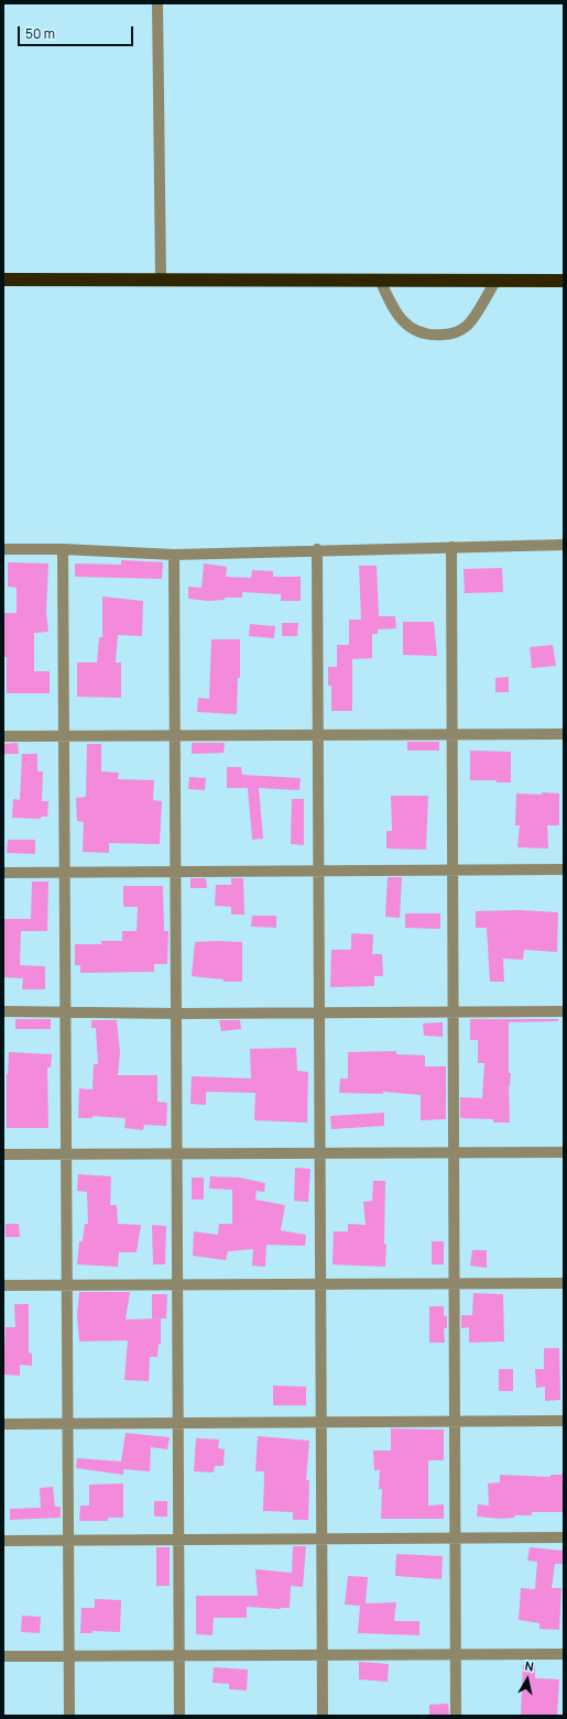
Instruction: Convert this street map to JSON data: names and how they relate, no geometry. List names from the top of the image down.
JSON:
{
  "scale_bar": "50 m",
  "north": "top"
}
